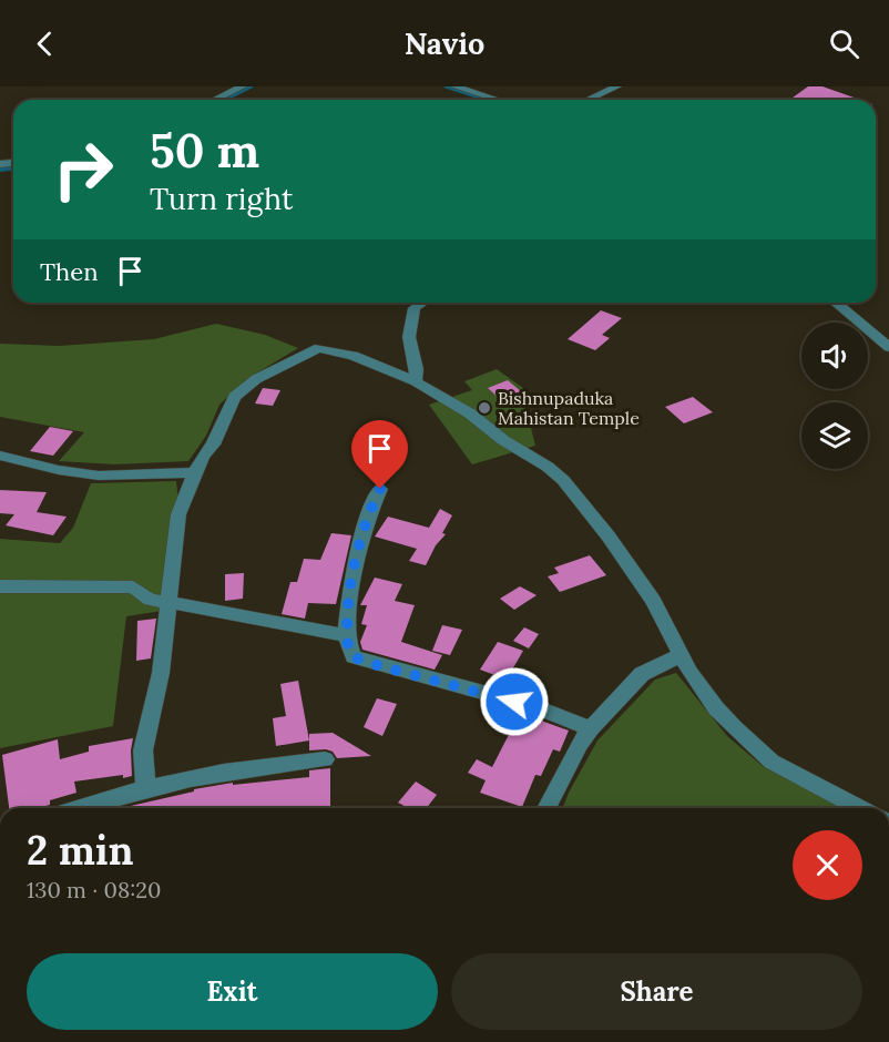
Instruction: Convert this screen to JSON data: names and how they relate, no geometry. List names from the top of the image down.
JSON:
{
  "places": ["Bishnupaduka Mahistan Temple"],
  "page": {
    "header": "Navio",
    "turn": ["50 m", "Turn right"],
    "then": "Then",
    "heading": ["2 min", "130 m · 08:20"],
    "buttons": ["Exit", "Share"]
  }
}
